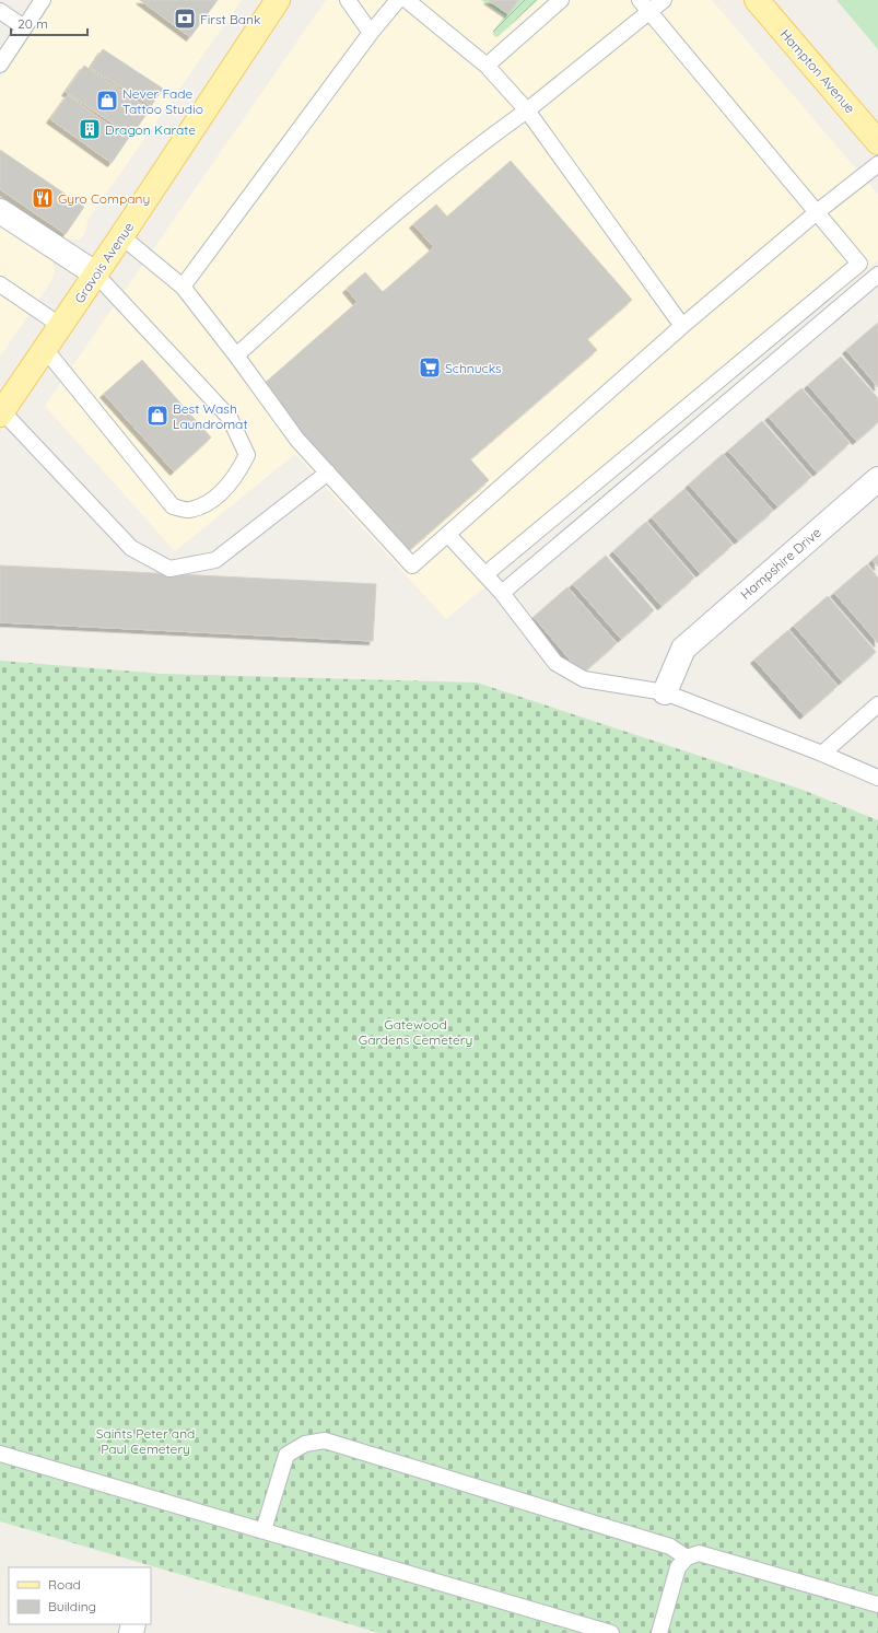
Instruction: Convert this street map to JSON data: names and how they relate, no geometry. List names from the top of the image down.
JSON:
{
  "streets": {
    "main road": ["Hampton Avenue", "Gravois Avenue"],
    "street": ["Hampshire Drive"]
  },
  "parks": ["Gatewood Gardens Cemetery", "Saints Peter and Paul Cemetery"],
  "places": {
    "bank": ["First Bank"],
    "shop": ["Never Fade Tattoo Studio", "Best Wash Laundromat"],
    "building": ["Dragon Karate"],
    "restaurant": ["Gyro Company"],
    "supermarket": ["Schnucks"]
  },
  "legend": ["Road", "Building"],
  "scale_bar": "20 m"
}
